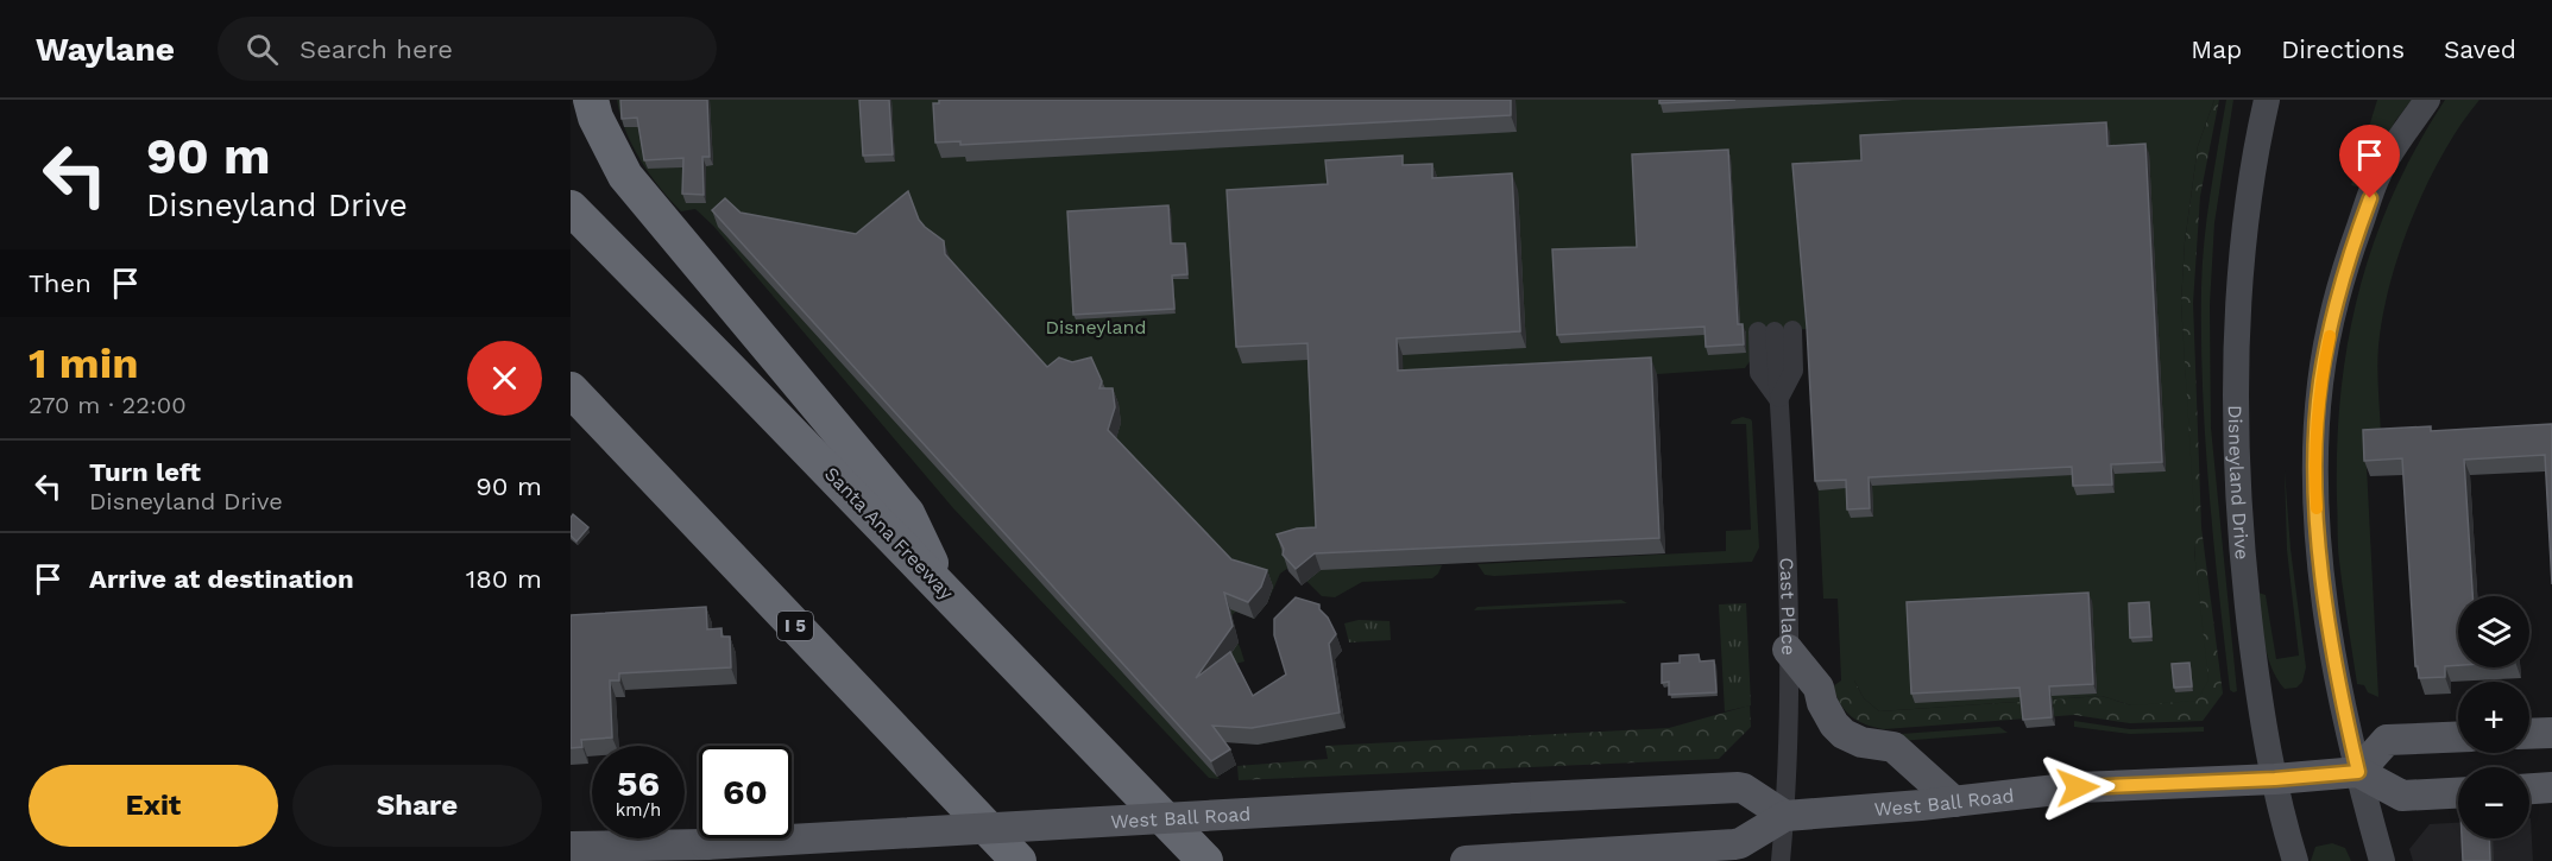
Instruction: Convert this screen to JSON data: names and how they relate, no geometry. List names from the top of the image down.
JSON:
{
  "streets": {
    "highway": ["Santa Ana Freeway", "I 5"],
    "main road": ["Disneyland Drive", "West Ball Road"],
    "street": ["Cast Place"]
  },
  "crossings": [
    ["Disneyland Drive", "West Ball Road"],
    ["Cast Place", "West Ball Road"]
  ],
  "parks": ["Disneyland"],
  "page": {
    "header": "Waylane",
    "search": "Search here",
    "nav": ["Map", "Directions", "Saved"],
    "turn": ["90 m", "Disneyland Drive"],
    "then": "Then",
    "heading": ["1 min", "270 m · 22:00"],
    "list": [
      {
        "name": "Turn left",
        "note": "Disneyland Drive",
        "value": "90 m"
      },
      {
        "name": "Arrive at destination",
        "value": "180 m"
      }
    ],
    "map_buttons": ["+", "−"],
    "speed": "56 km/h",
    "limit": "60",
    "buttons": ["Exit", "Share"]
  }
}
